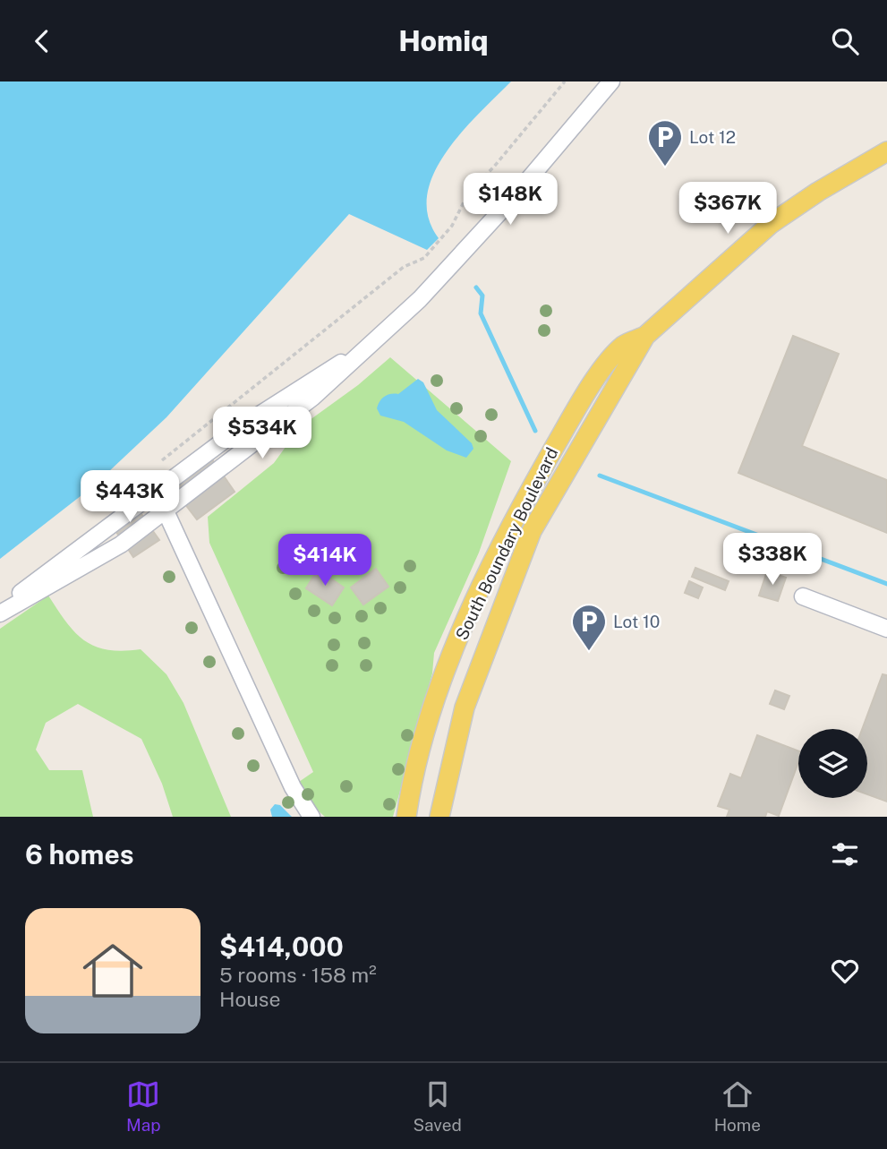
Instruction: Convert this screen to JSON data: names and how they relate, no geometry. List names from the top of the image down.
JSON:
{
  "streets": {
    "main road": ["South Boundary Boulevard"]
  },
  "places": {
    "parking": ["Lot 12", "Lot 10"]
  },
  "page": {
    "header": "Homiq",
    "price": [
      "$148K",
      "$367K",
      "$534K",
      "$443K",
      "$338K",
      "$414K"
    ],
    "heading": "6 homes",
    "list": [
      {
        "name": "$414,000",
        "note": "5 rooms · 158 m² · House"
      }
    ],
    "tabs": ["Map", "Saved", "Home"]
  }
}
